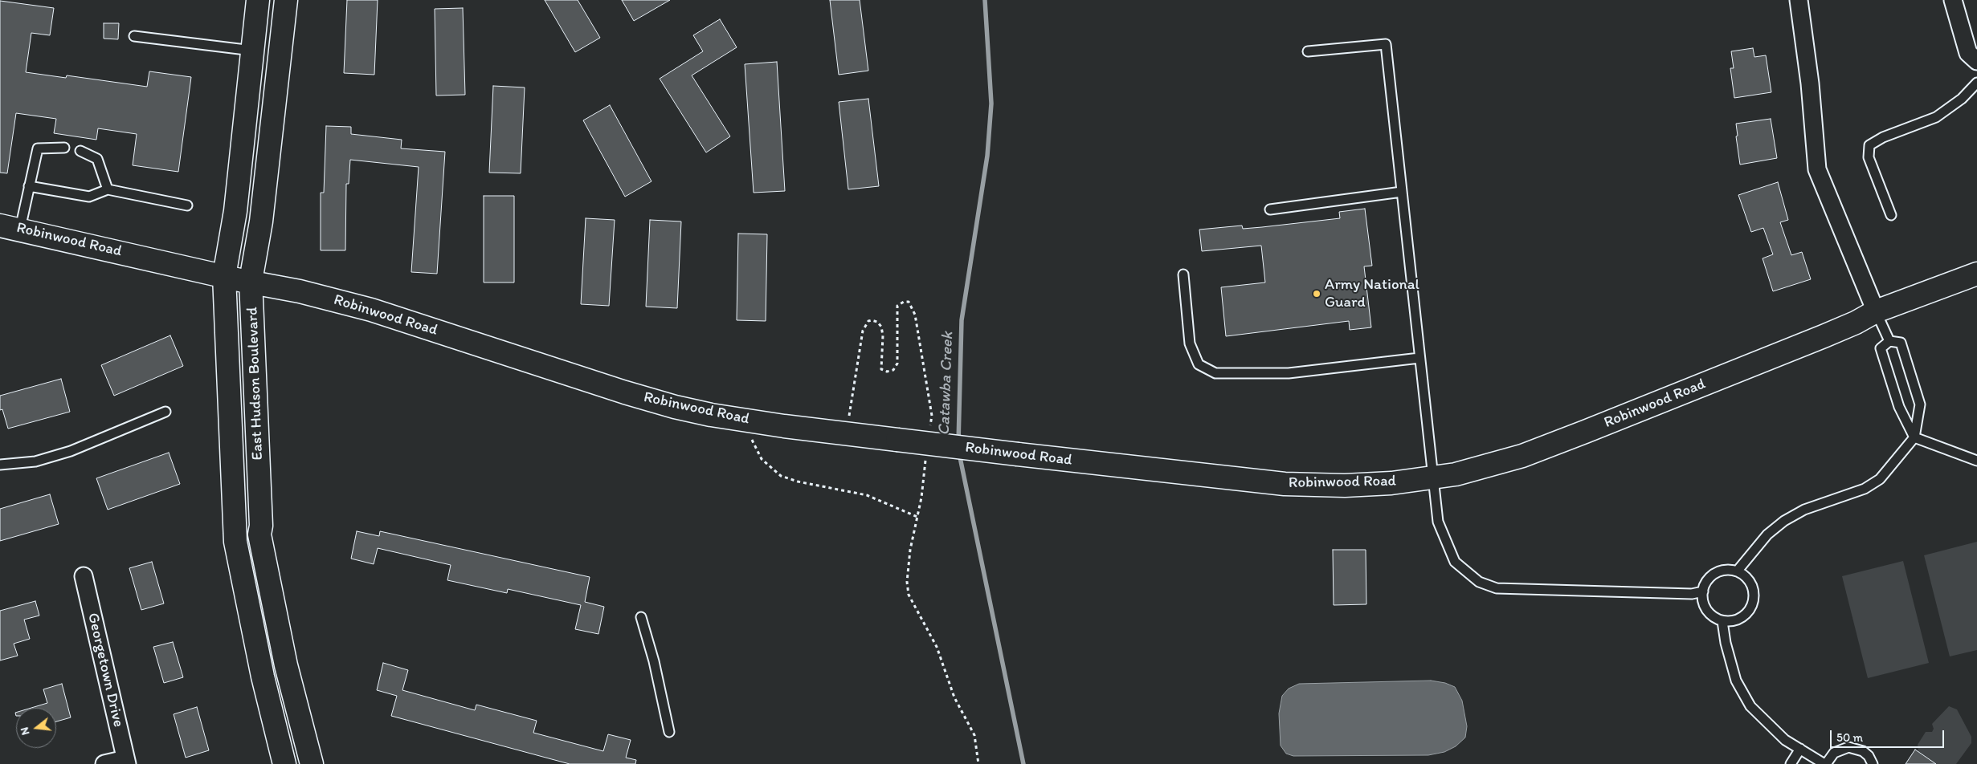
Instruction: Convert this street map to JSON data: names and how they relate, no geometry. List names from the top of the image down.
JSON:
{
  "streets": {
    "main road": ["Robinwood Road", "East Hudson Boulevard"],
    "street": ["Georgetown Drive"]
  },
  "crossings": [
    ["Robinwood Road", "East Hudson Boulevard"]
  ],
  "water": ["Catawba Creek"],
  "places": ["Army National Guard"],
  "scale_bar": "50 m",
  "north": "left"
}
